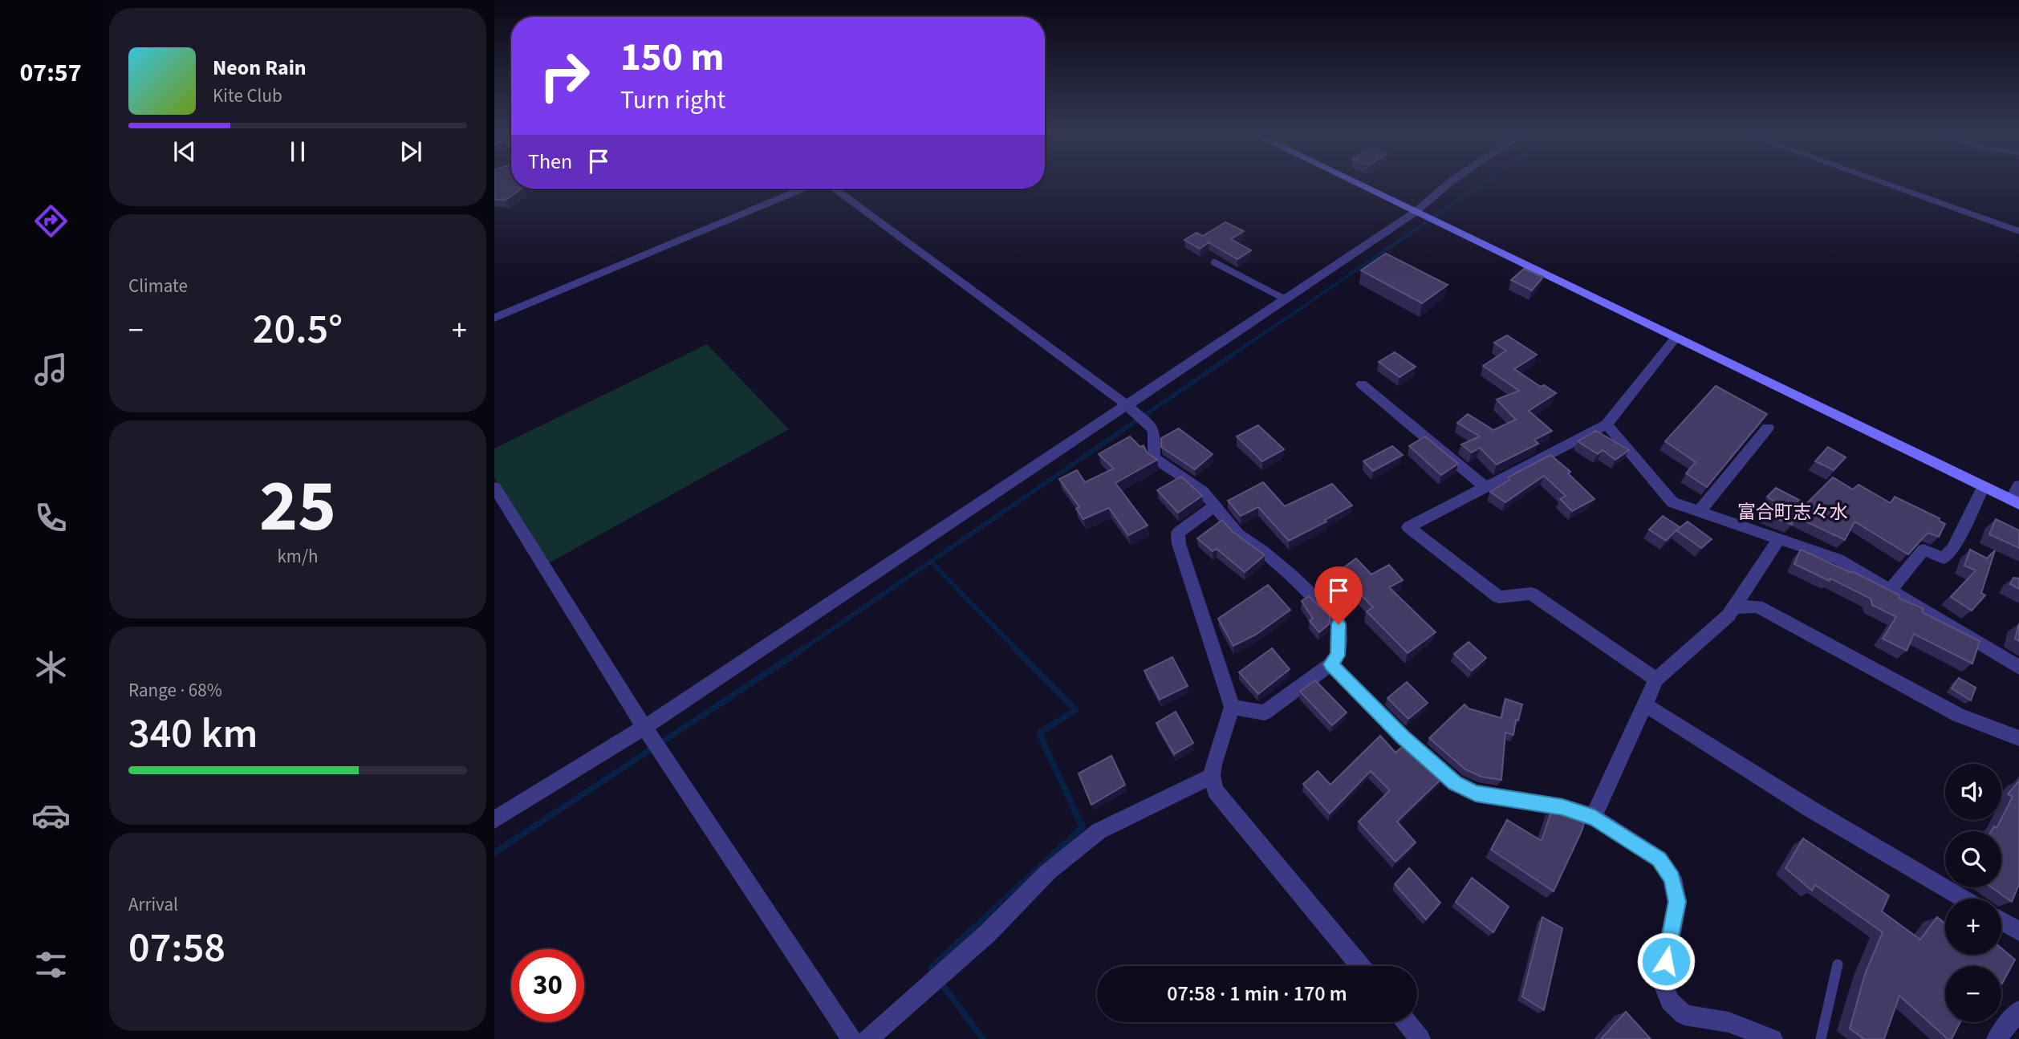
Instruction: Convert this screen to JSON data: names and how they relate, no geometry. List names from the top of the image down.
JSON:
{
  "districts": ["富合町志々水"],
  "page": {
    "tabs": "07:57",
    "turn": ["150 m", "Turn right"],
    "song": ["Neon Rain", "Kite Club"],
    "then": "Then",
    "tile": [
      "Climate",
      ["25", "km/h"],
      ["Range · 68%", "340 km"],
      ["Arrival", "07:58"]
    ],
    "heat": ["−", "20.5°", "+"],
    "map_buttons": ["+", "−"],
    "limit": "30",
    "trip": "07:58 · 1 min · 170 m"
  }
}
